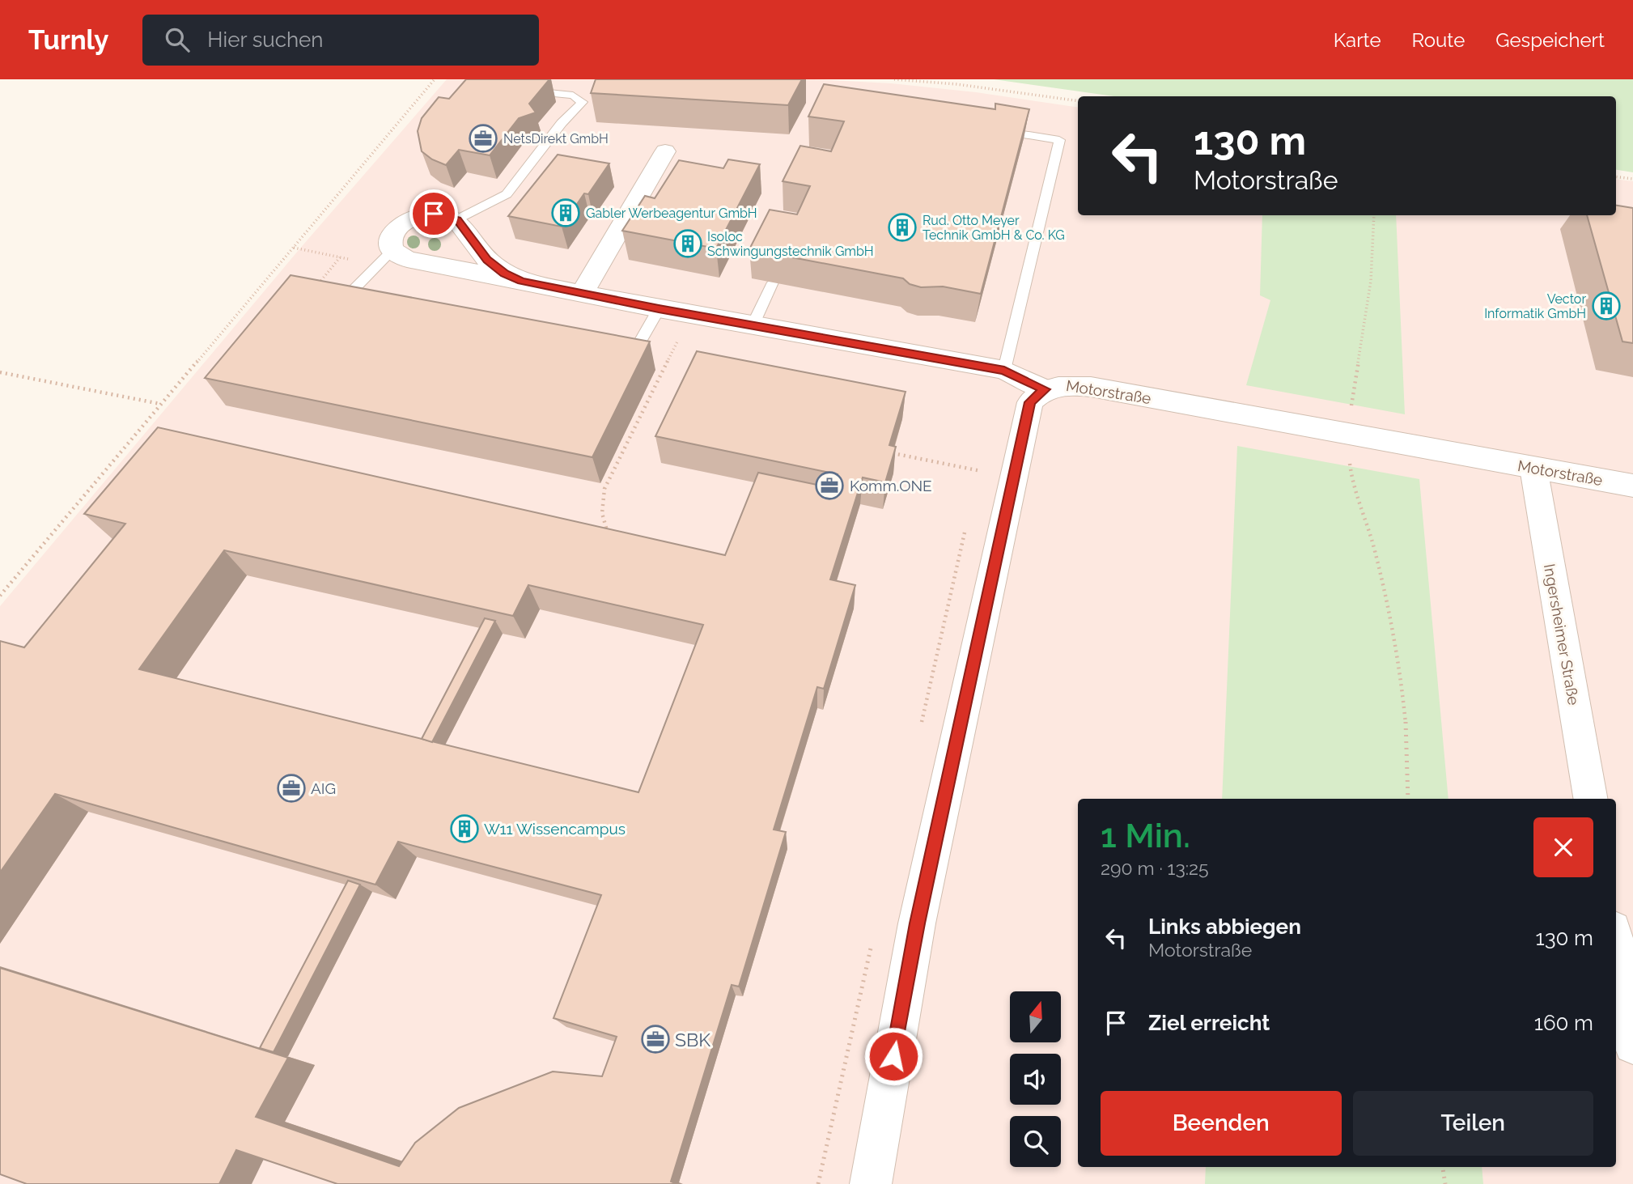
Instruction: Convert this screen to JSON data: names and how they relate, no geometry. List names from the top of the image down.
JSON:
{
  "streets": {
    "street": ["Motorstraße", "Ingersheimer Straße"]
  },
  "crossings": [
    ["Motorstraße", "Ingersheimer Straße"]
  ],
  "places": {
    "office": [
      "NetsDirekt GmbH",
      "Komm.ONE",
      "AIG",
      "SBK"
    ],
    "building": [
      "Gabler Werbeagentur GmbH",
      "Rud. Otto Meyer Technik GmbH & Co. KG",
      "Isoloc Schwingungstechnik GmbH",
      "Vector Informatik GmbH",
      "W11 Wissencampus"
    ]
  },
  "north": "top",
  "page": {
    "header": "Turnly",
    "search": "Hier suchen",
    "nav": ["Karte", "Route", "Gespeichert"],
    "turn": ["130 m", "Motorstraße"],
    "heading": ["1 Min.", "290 m · 13:25"],
    "list": [
      {
        "name": "Links abbiegen",
        "note": "Motorstraße",
        "value": "130 m"
      },
      {
        "name": "Ziel erreicht",
        "value": "160 m"
      }
    ],
    "buttons": ["Beenden", "Teilen"]
  }
}
